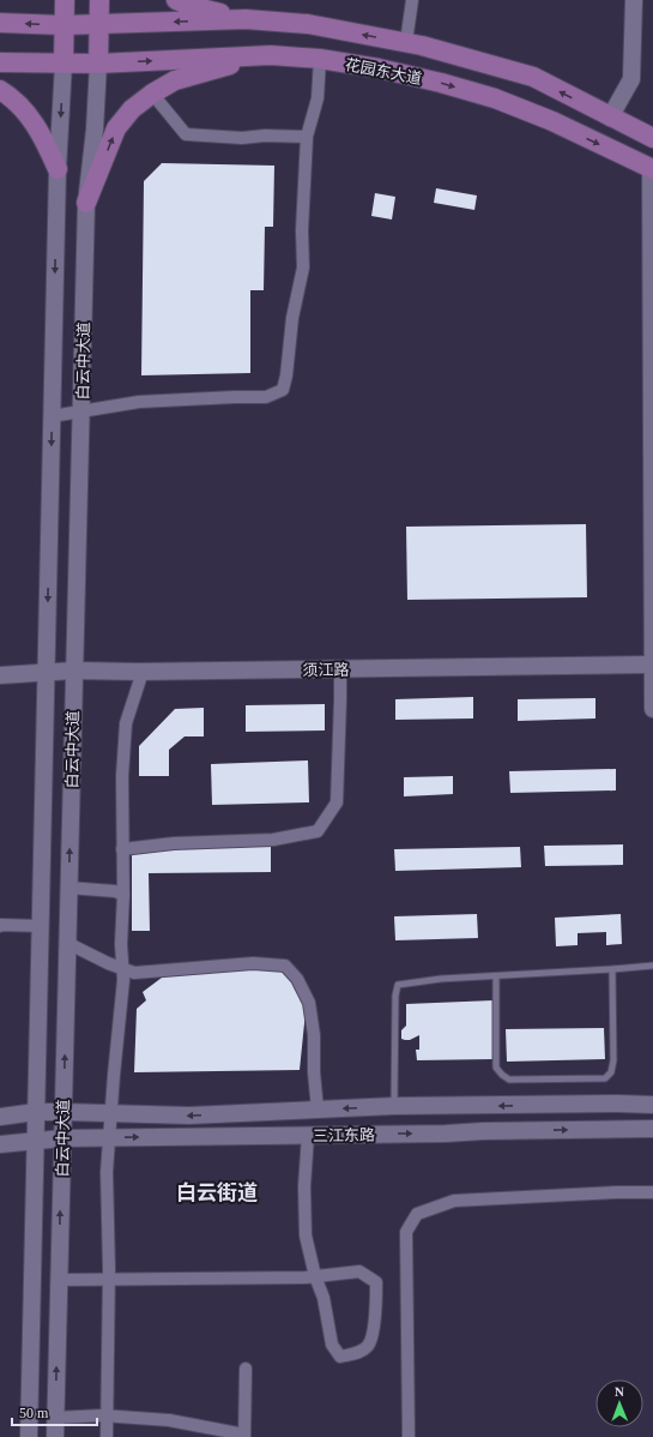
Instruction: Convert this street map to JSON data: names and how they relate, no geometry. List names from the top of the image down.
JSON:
{
  "streets": {
    "main road": [
      "花园东大道",
      "白云中大道",
      "须江路",
      "三江东路"
    ]
  },
  "crossings": [
    ["花园东大道", "白云中大道"],
    ["白云中大道", "须江路"],
    ["白云中大道", "三江东路"]
  ],
  "districts": ["白云街道"],
  "scale_bar": "50 m",
  "north": "top"
}
